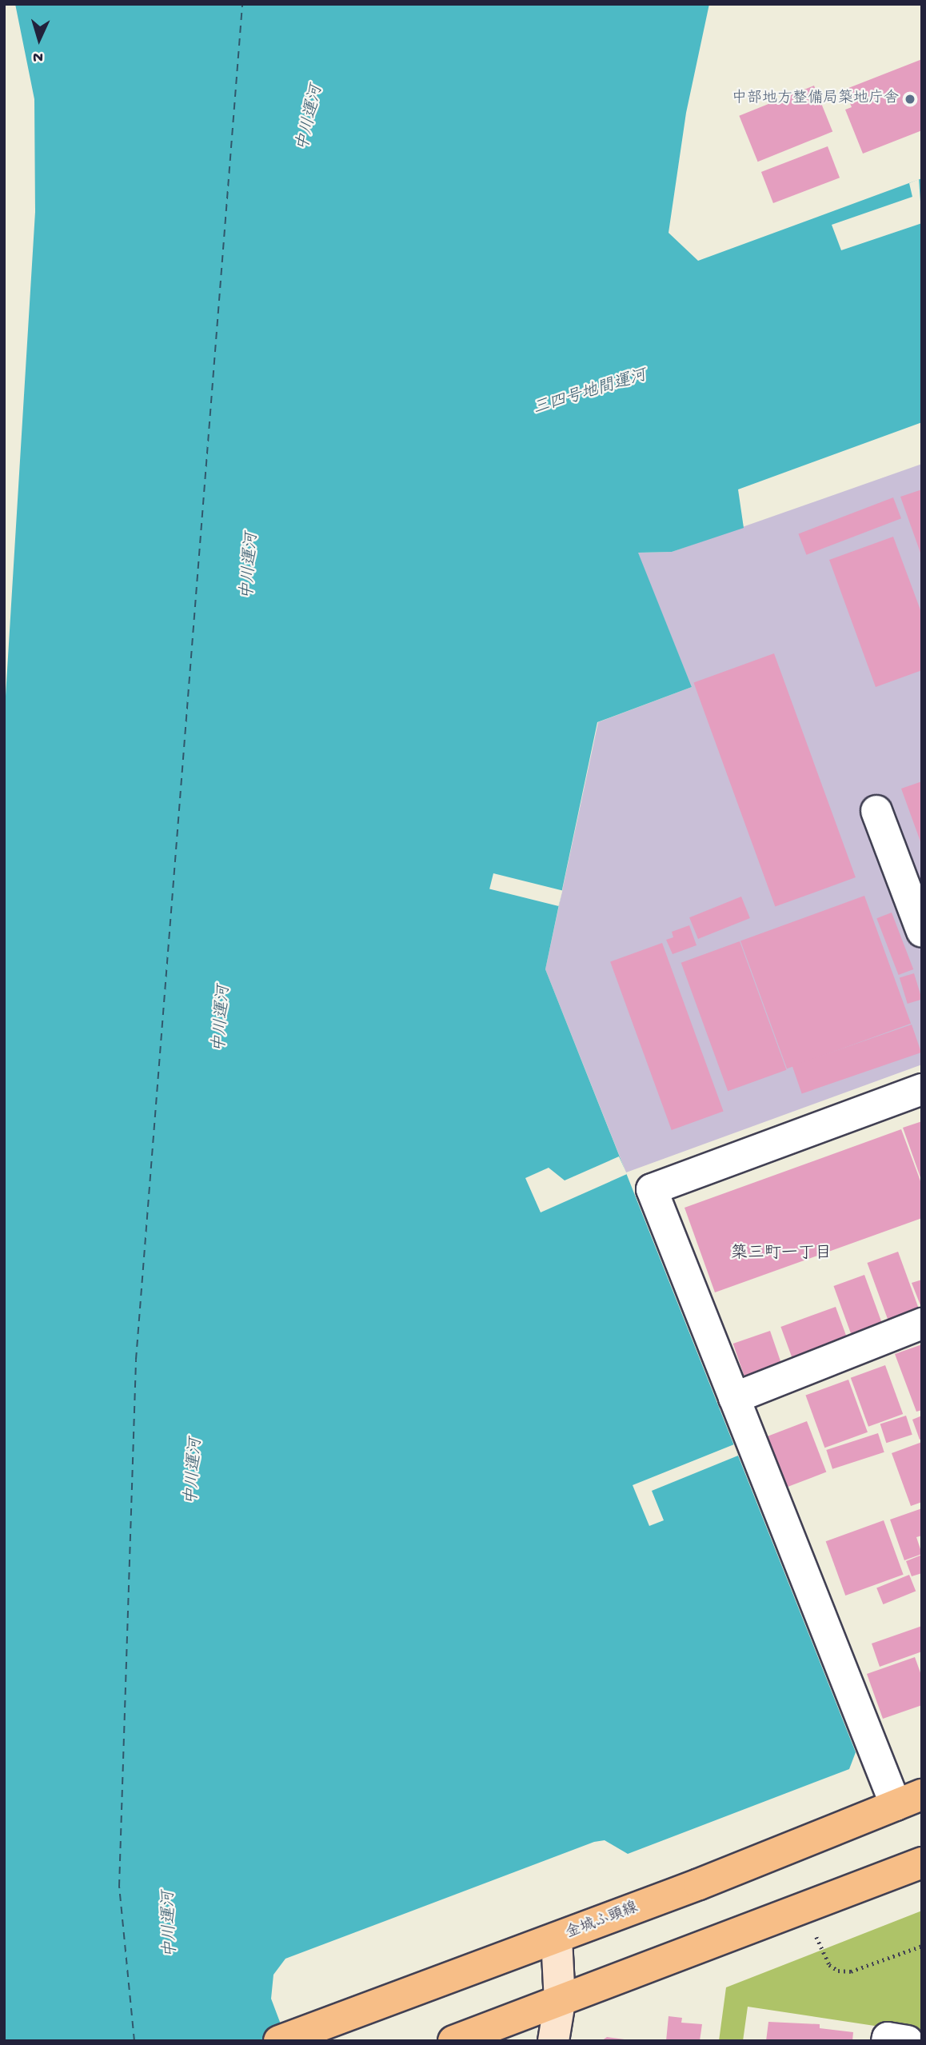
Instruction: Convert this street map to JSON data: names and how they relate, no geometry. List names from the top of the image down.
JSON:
{
  "streets": {
    "main road": ["金城ふ頭線"]
  },
  "districts": ["築三町一丁目"],
  "water": ["中川運河", "三四号地間運河"],
  "places": ["中部地方整備局築地庁舎"],
  "north": "bottom"
}
